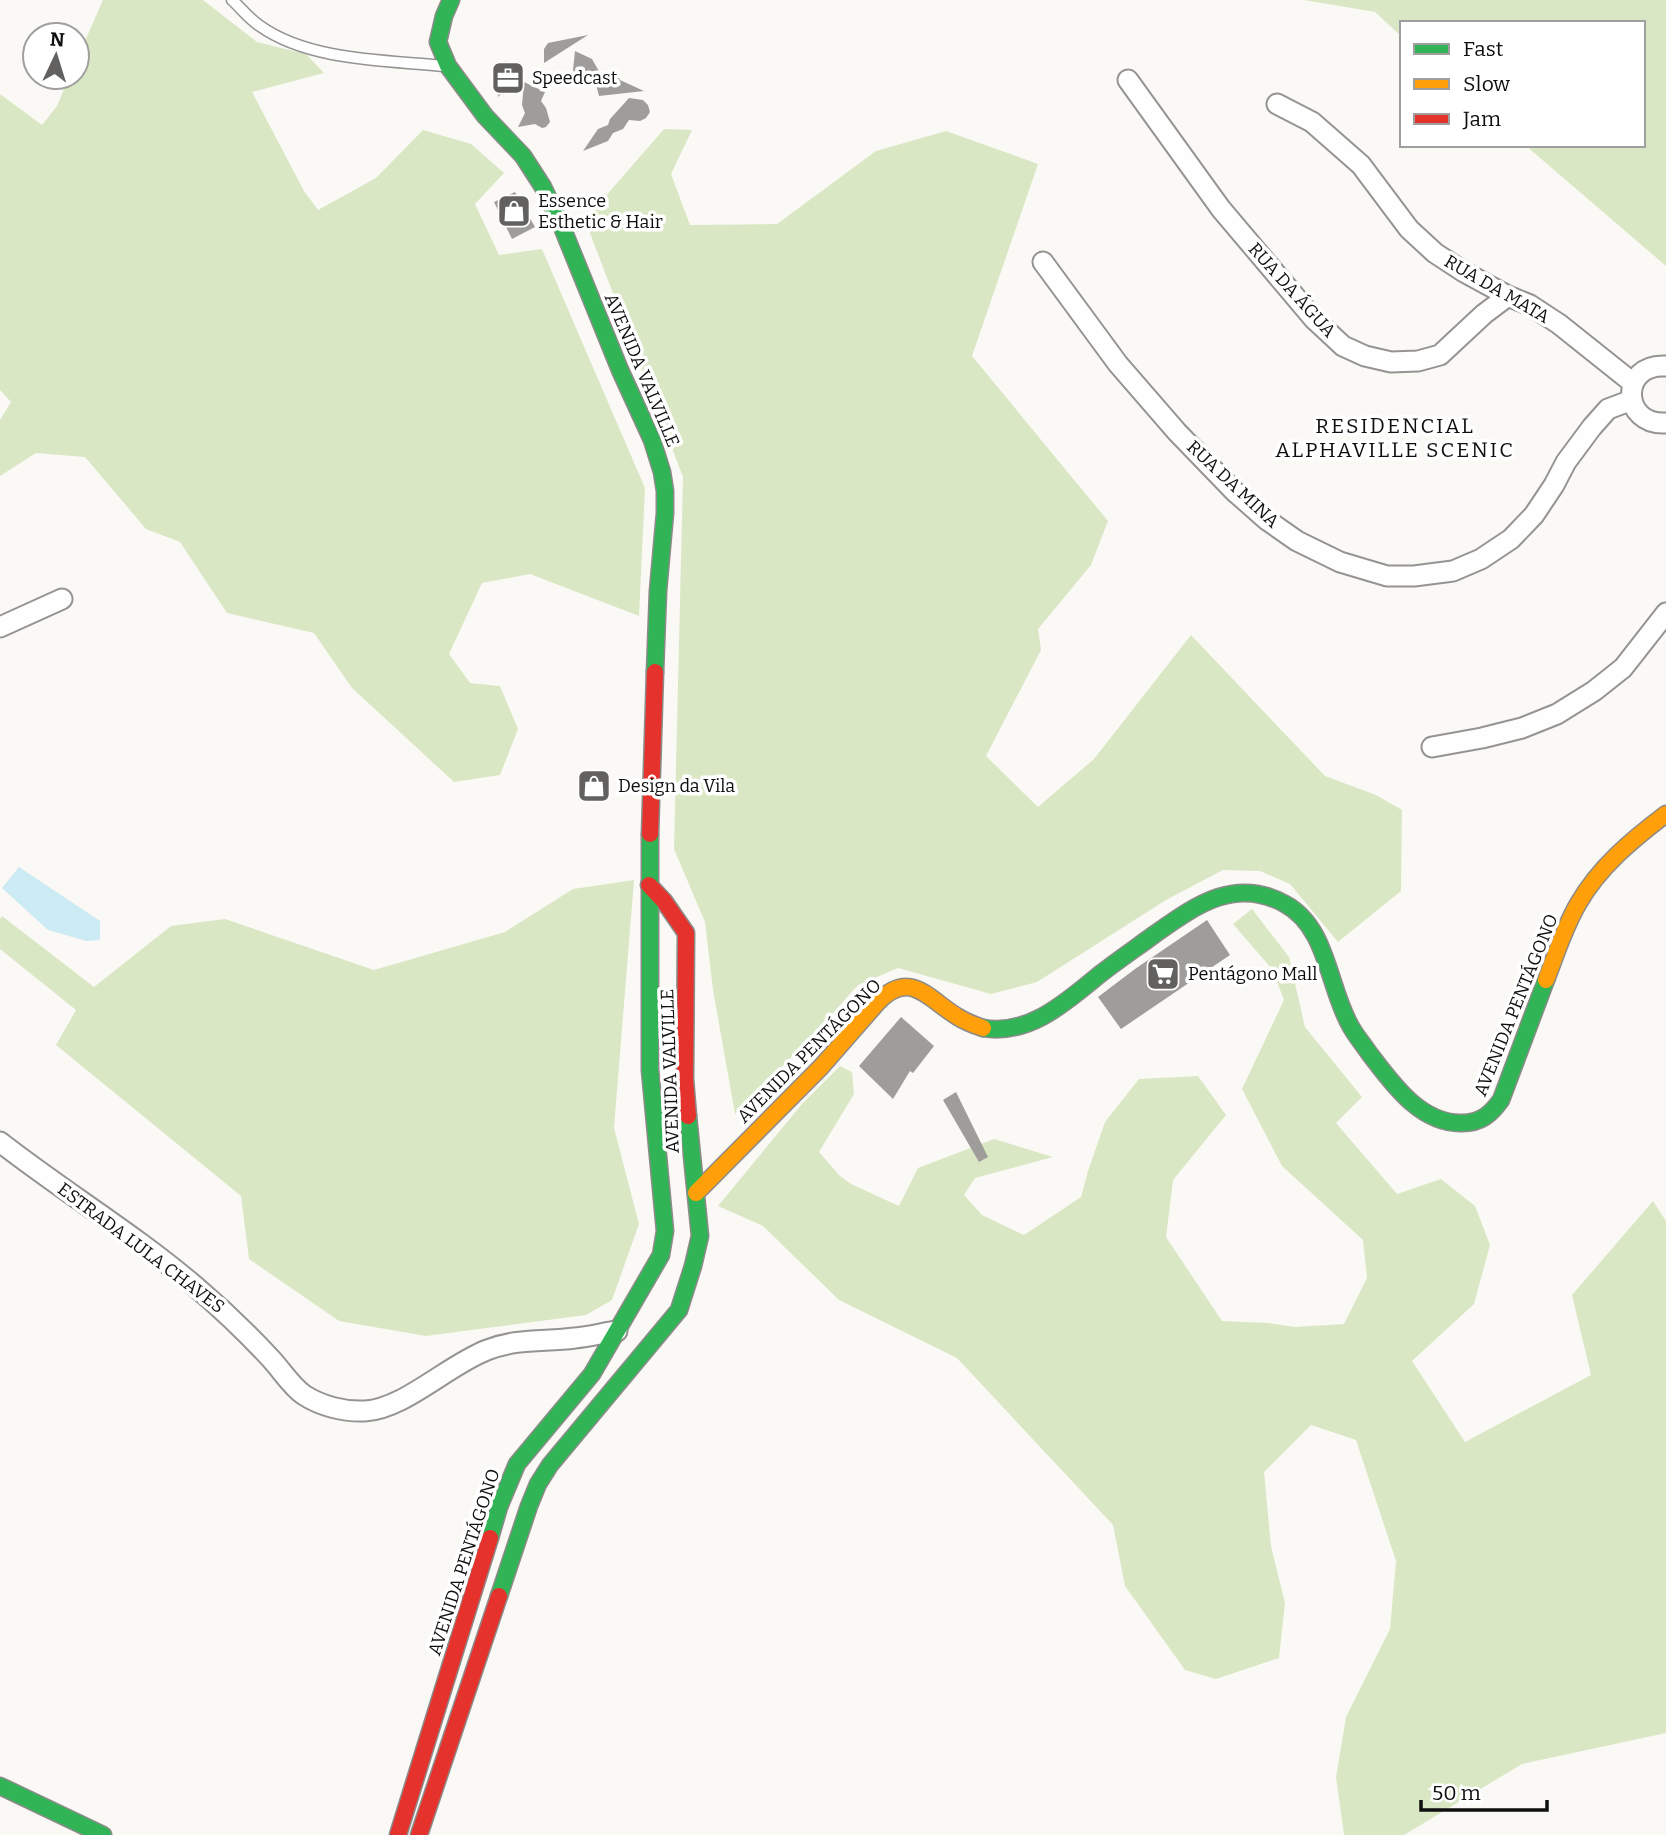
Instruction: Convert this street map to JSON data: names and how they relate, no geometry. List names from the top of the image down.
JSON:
{
  "streets": {
    "main road": ["AVENIDA VALVILLE", "AVENIDA PENTÁGONO"],
    "street": [
      "RUA DA MATA",
      "RUA DA ÁGUA",
      "RUA DA MINA",
      "ESTRADA LULA CHAVES"
    ]
  },
  "crossings": [
    ["RUA DA MATA", "RUA DA ÁGUA"],
    ["RUA DA MATA", "RUA DA MINA"],
    ["AVENIDA VALVILLE", "AVENIDA PENTÁGONO"],
    ["AVENIDA PENTÁGONO", "ESTRADA LULA CHAVES"]
  ],
  "districts": ["RESIDENCIAL ALPHAVILLE SCENIC"],
  "places": {
    "office": ["Speedcast"],
    "shop": ["Essence Esthetic & Hair", "Design da Vila"],
    "supermarket": ["Pentágono Mall"]
  },
  "legend": ["Fast", "Slow", "Jam"],
  "scale_bar": "50 m",
  "north": "top"
}
